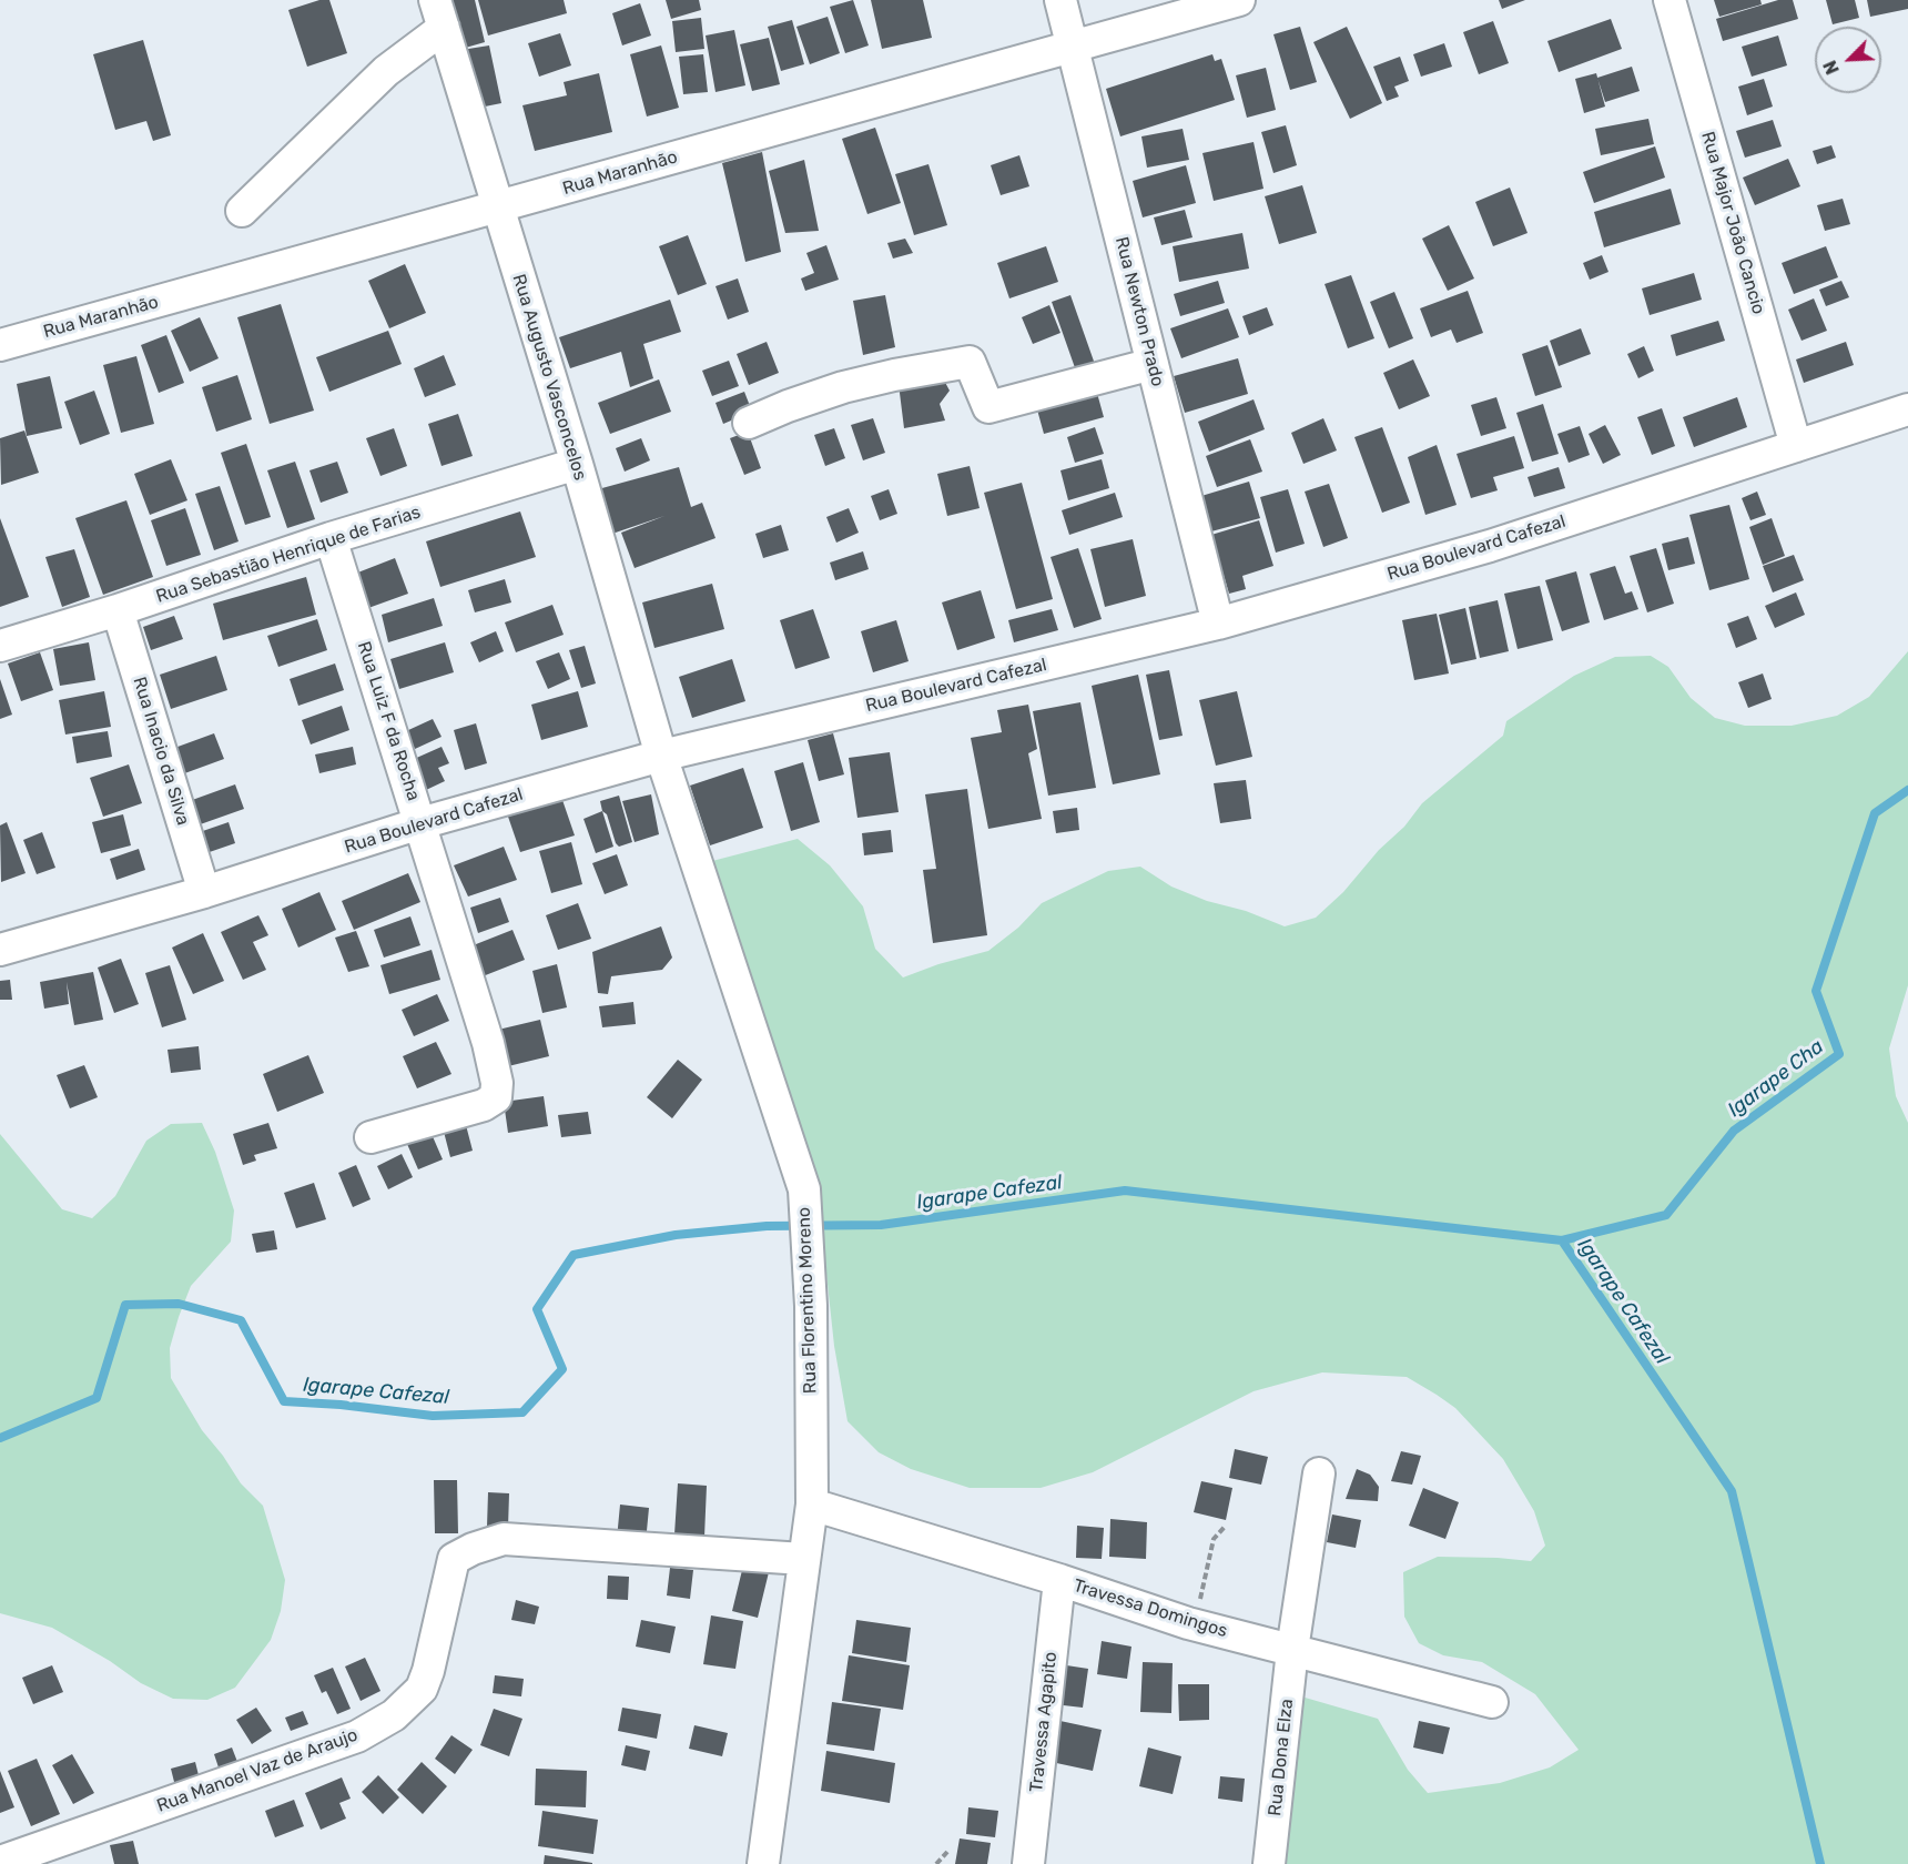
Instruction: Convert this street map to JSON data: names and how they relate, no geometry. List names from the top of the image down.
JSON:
{
  "streets": {
    "street": [
      "Rua Maranhão",
      "Rua Major João Cancio",
      "Rua Newton Prado",
      "Rua Augusto Vasconcelos",
      "Rua Boulevard Cafezal",
      "Rua Sebastião Henrique de Farias",
      "Rua Luiz F da Rocha",
      "Rua Inacio da Silva",
      "Rua Florentino Moreno",
      "Travessa Domingos",
      "Travessa Agapito",
      "Rua Dona Elza",
      "Rua Manoel Vaz de Araujo"
    ]
  },
  "crossings": [
    ["Rua Maranhão", "Rua Newton Prado"],
    ["Rua Maranhão", "Rua Augusto Vasconcelos"],
    ["Rua Major João Cancio", "Rua Boulevard Cafezal"],
    ["Rua Newton Prado", "Rua Boulevard Cafezal"],
    ["Rua Augusto Vasconcelos", "Rua Boulevard Cafezal"],
    ["Rua Augusto Vasconcelos", "Rua Sebastião Henrique de Farias"],
    ["Rua Augusto Vasconcelos", "Rua Florentino Moreno"],
    ["Rua Boulevard Cafezal", "Rua Luiz F da Rocha"],
    ["Rua Boulevard Cafezal", "Rua Inacio da Silva"],
    ["Rua Boulevard Cafezal", "Rua Florentino Moreno"],
    ["Rua Sebastião Henrique de Farias", "Rua Luiz F da Rocha"],
    ["Rua Sebastião Henrique de Farias", "Rua Inacio da Silva"],
    ["Rua Florentino Moreno", "Travessa Domingos"],
    ["Rua Florentino Moreno", "Rua Manoel Vaz de Araujo"],
    ["Travessa Domingos", "Travessa Agapito"],
    ["Travessa Domingos", "Rua Dona Elza"]
  ],
  "water": ["Igarape Cha", "Igarape Cafezal"],
  "north": "bottom left"
}
